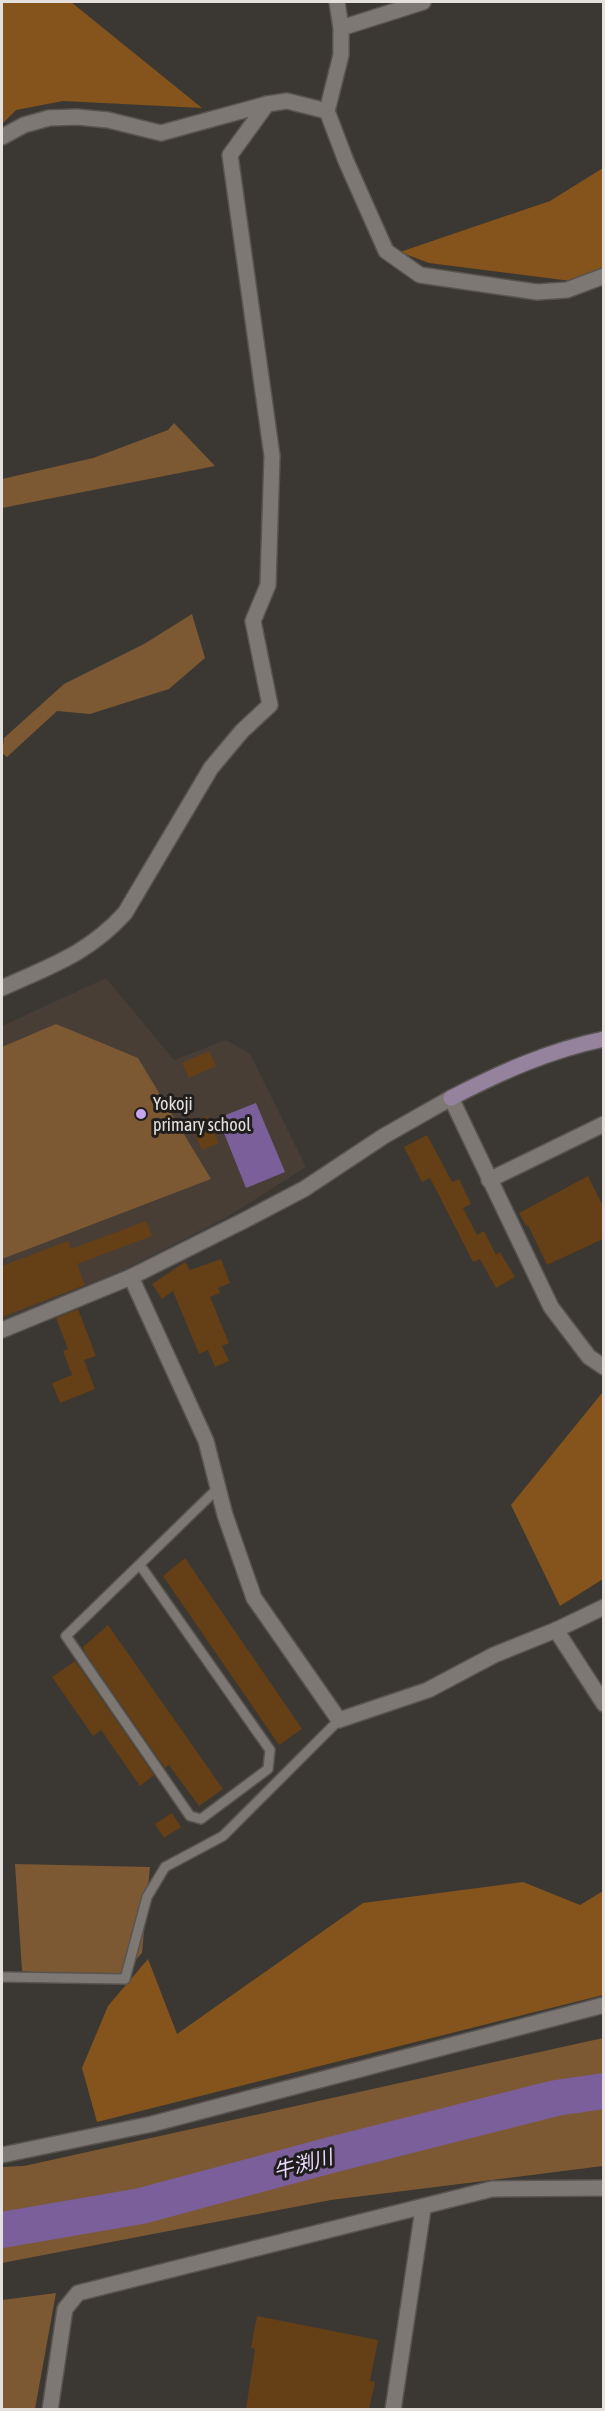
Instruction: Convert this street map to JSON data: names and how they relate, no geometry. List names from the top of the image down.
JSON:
{
  "water": ["牛渕川"],
  "places": ["Yokoji primary school"]
}
